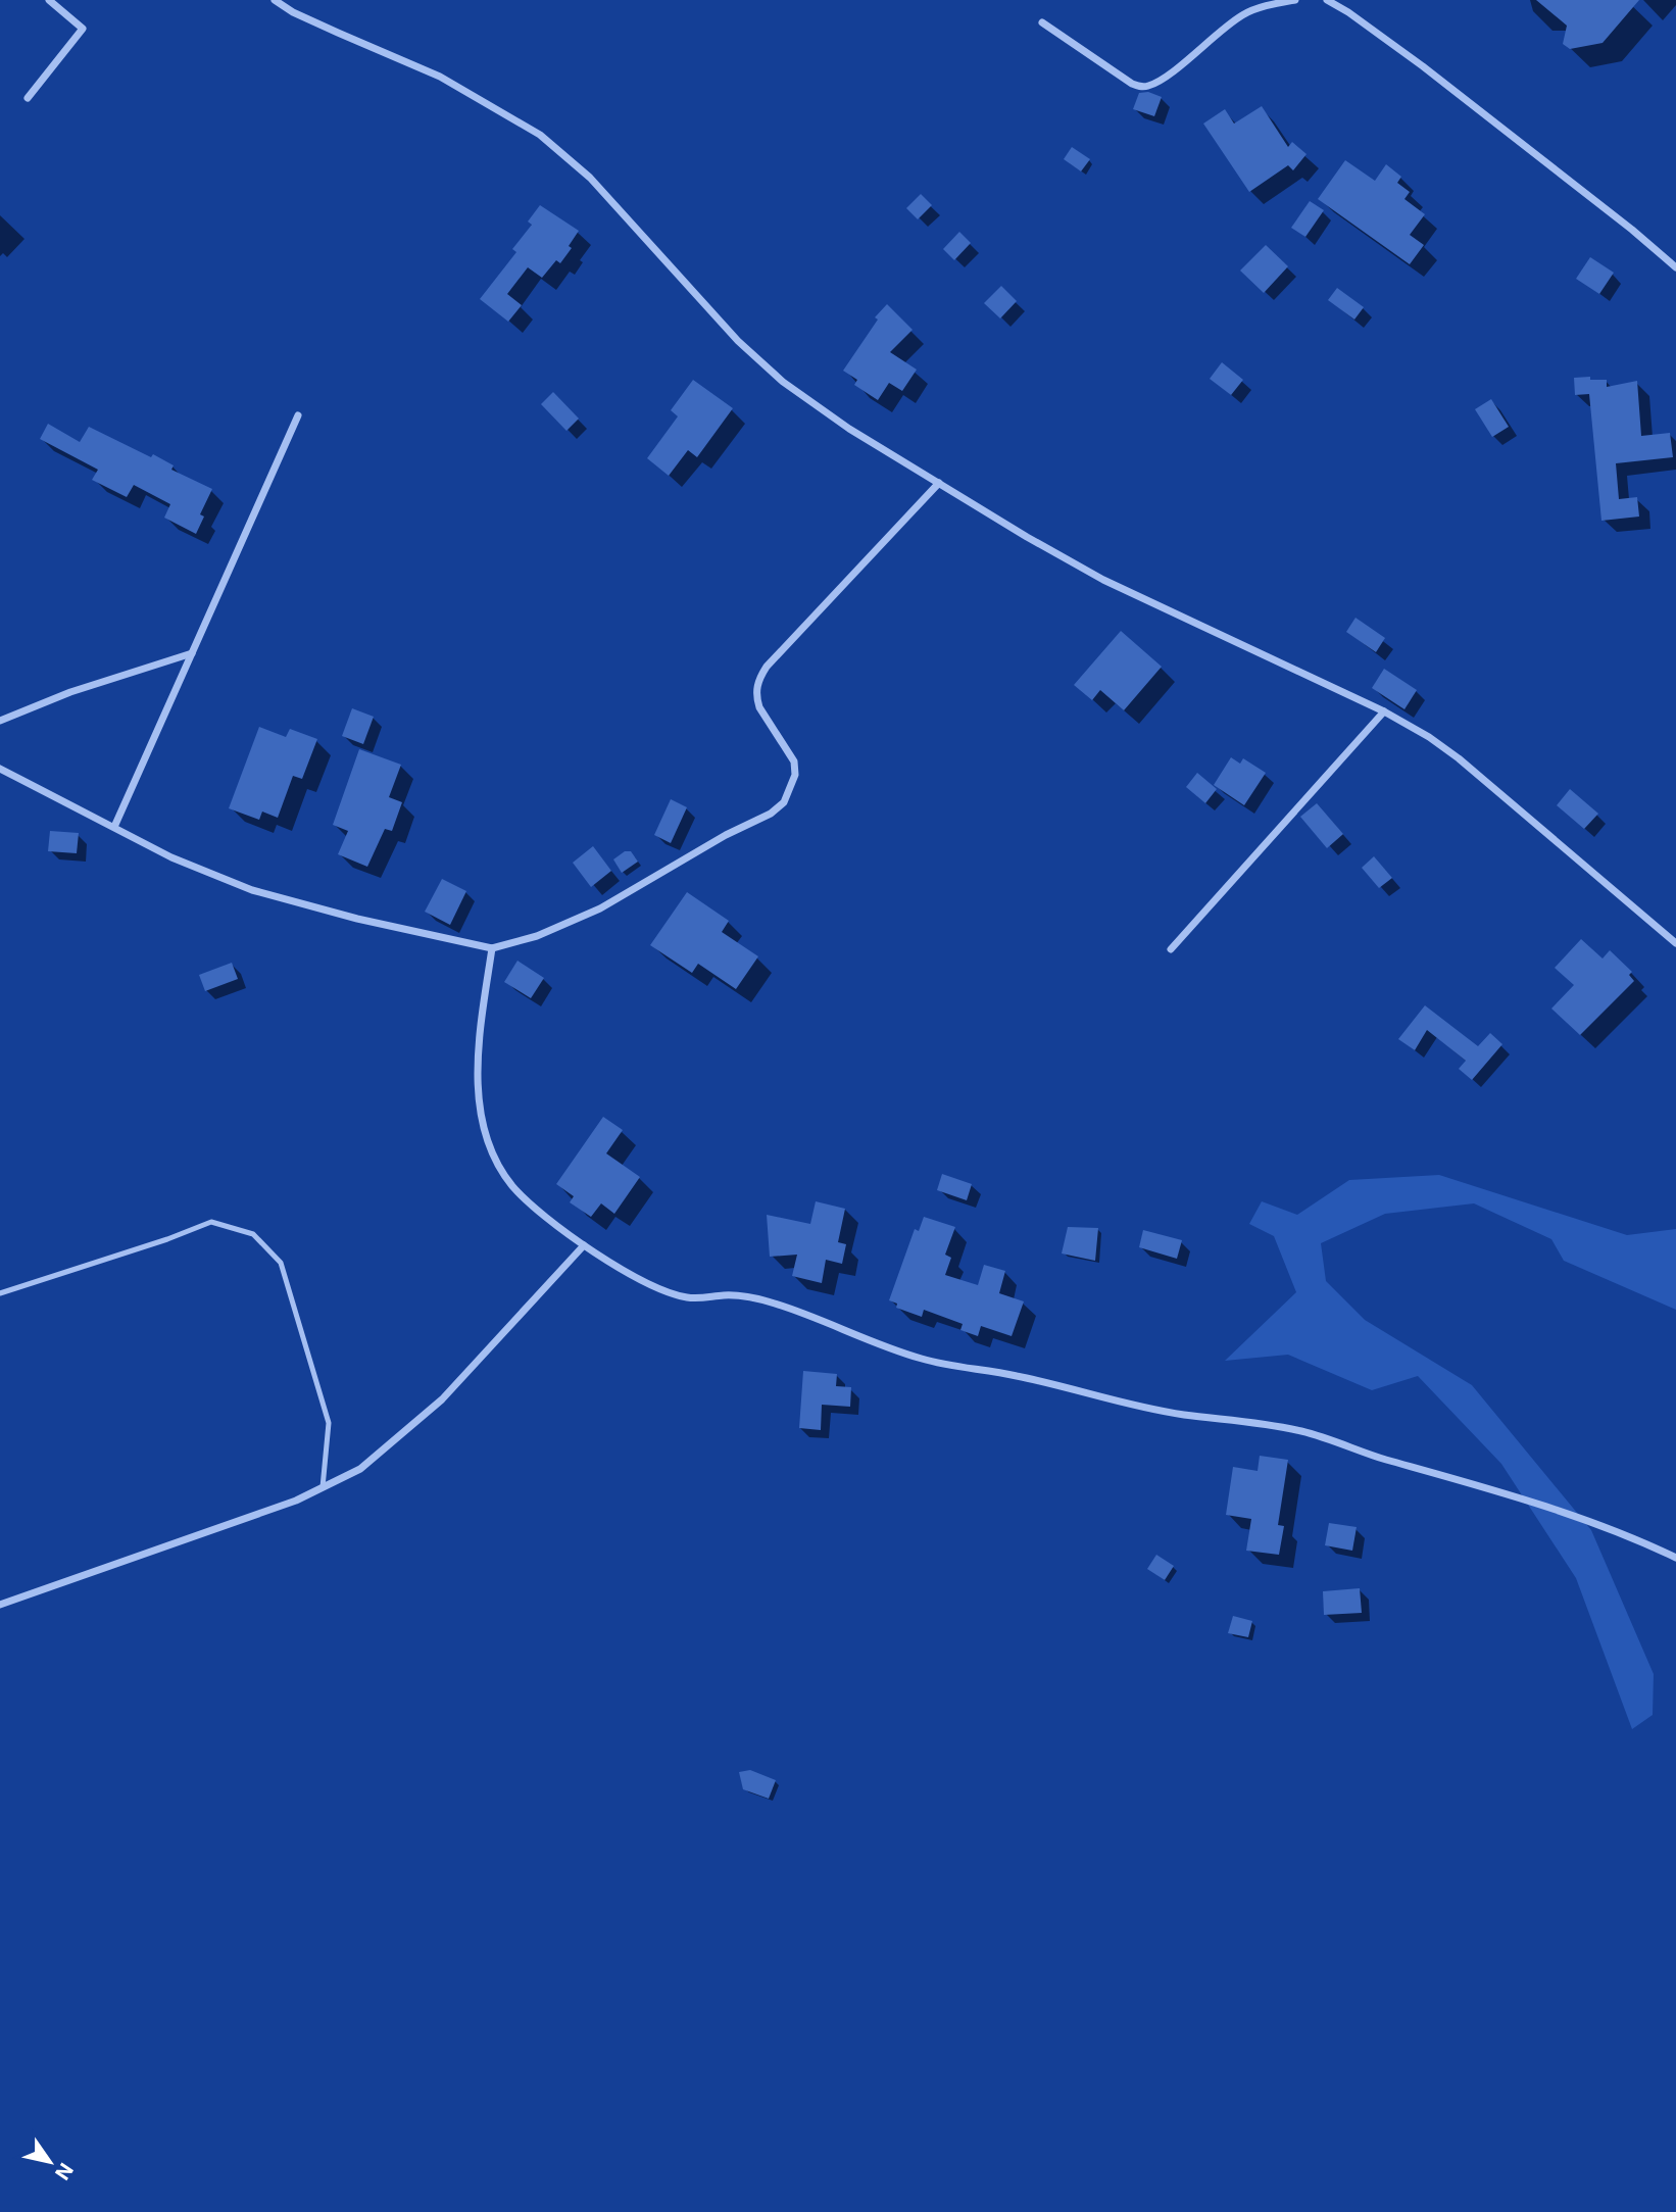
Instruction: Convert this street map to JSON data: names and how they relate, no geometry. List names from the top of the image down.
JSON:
{
  "north": "bottom right"
}
